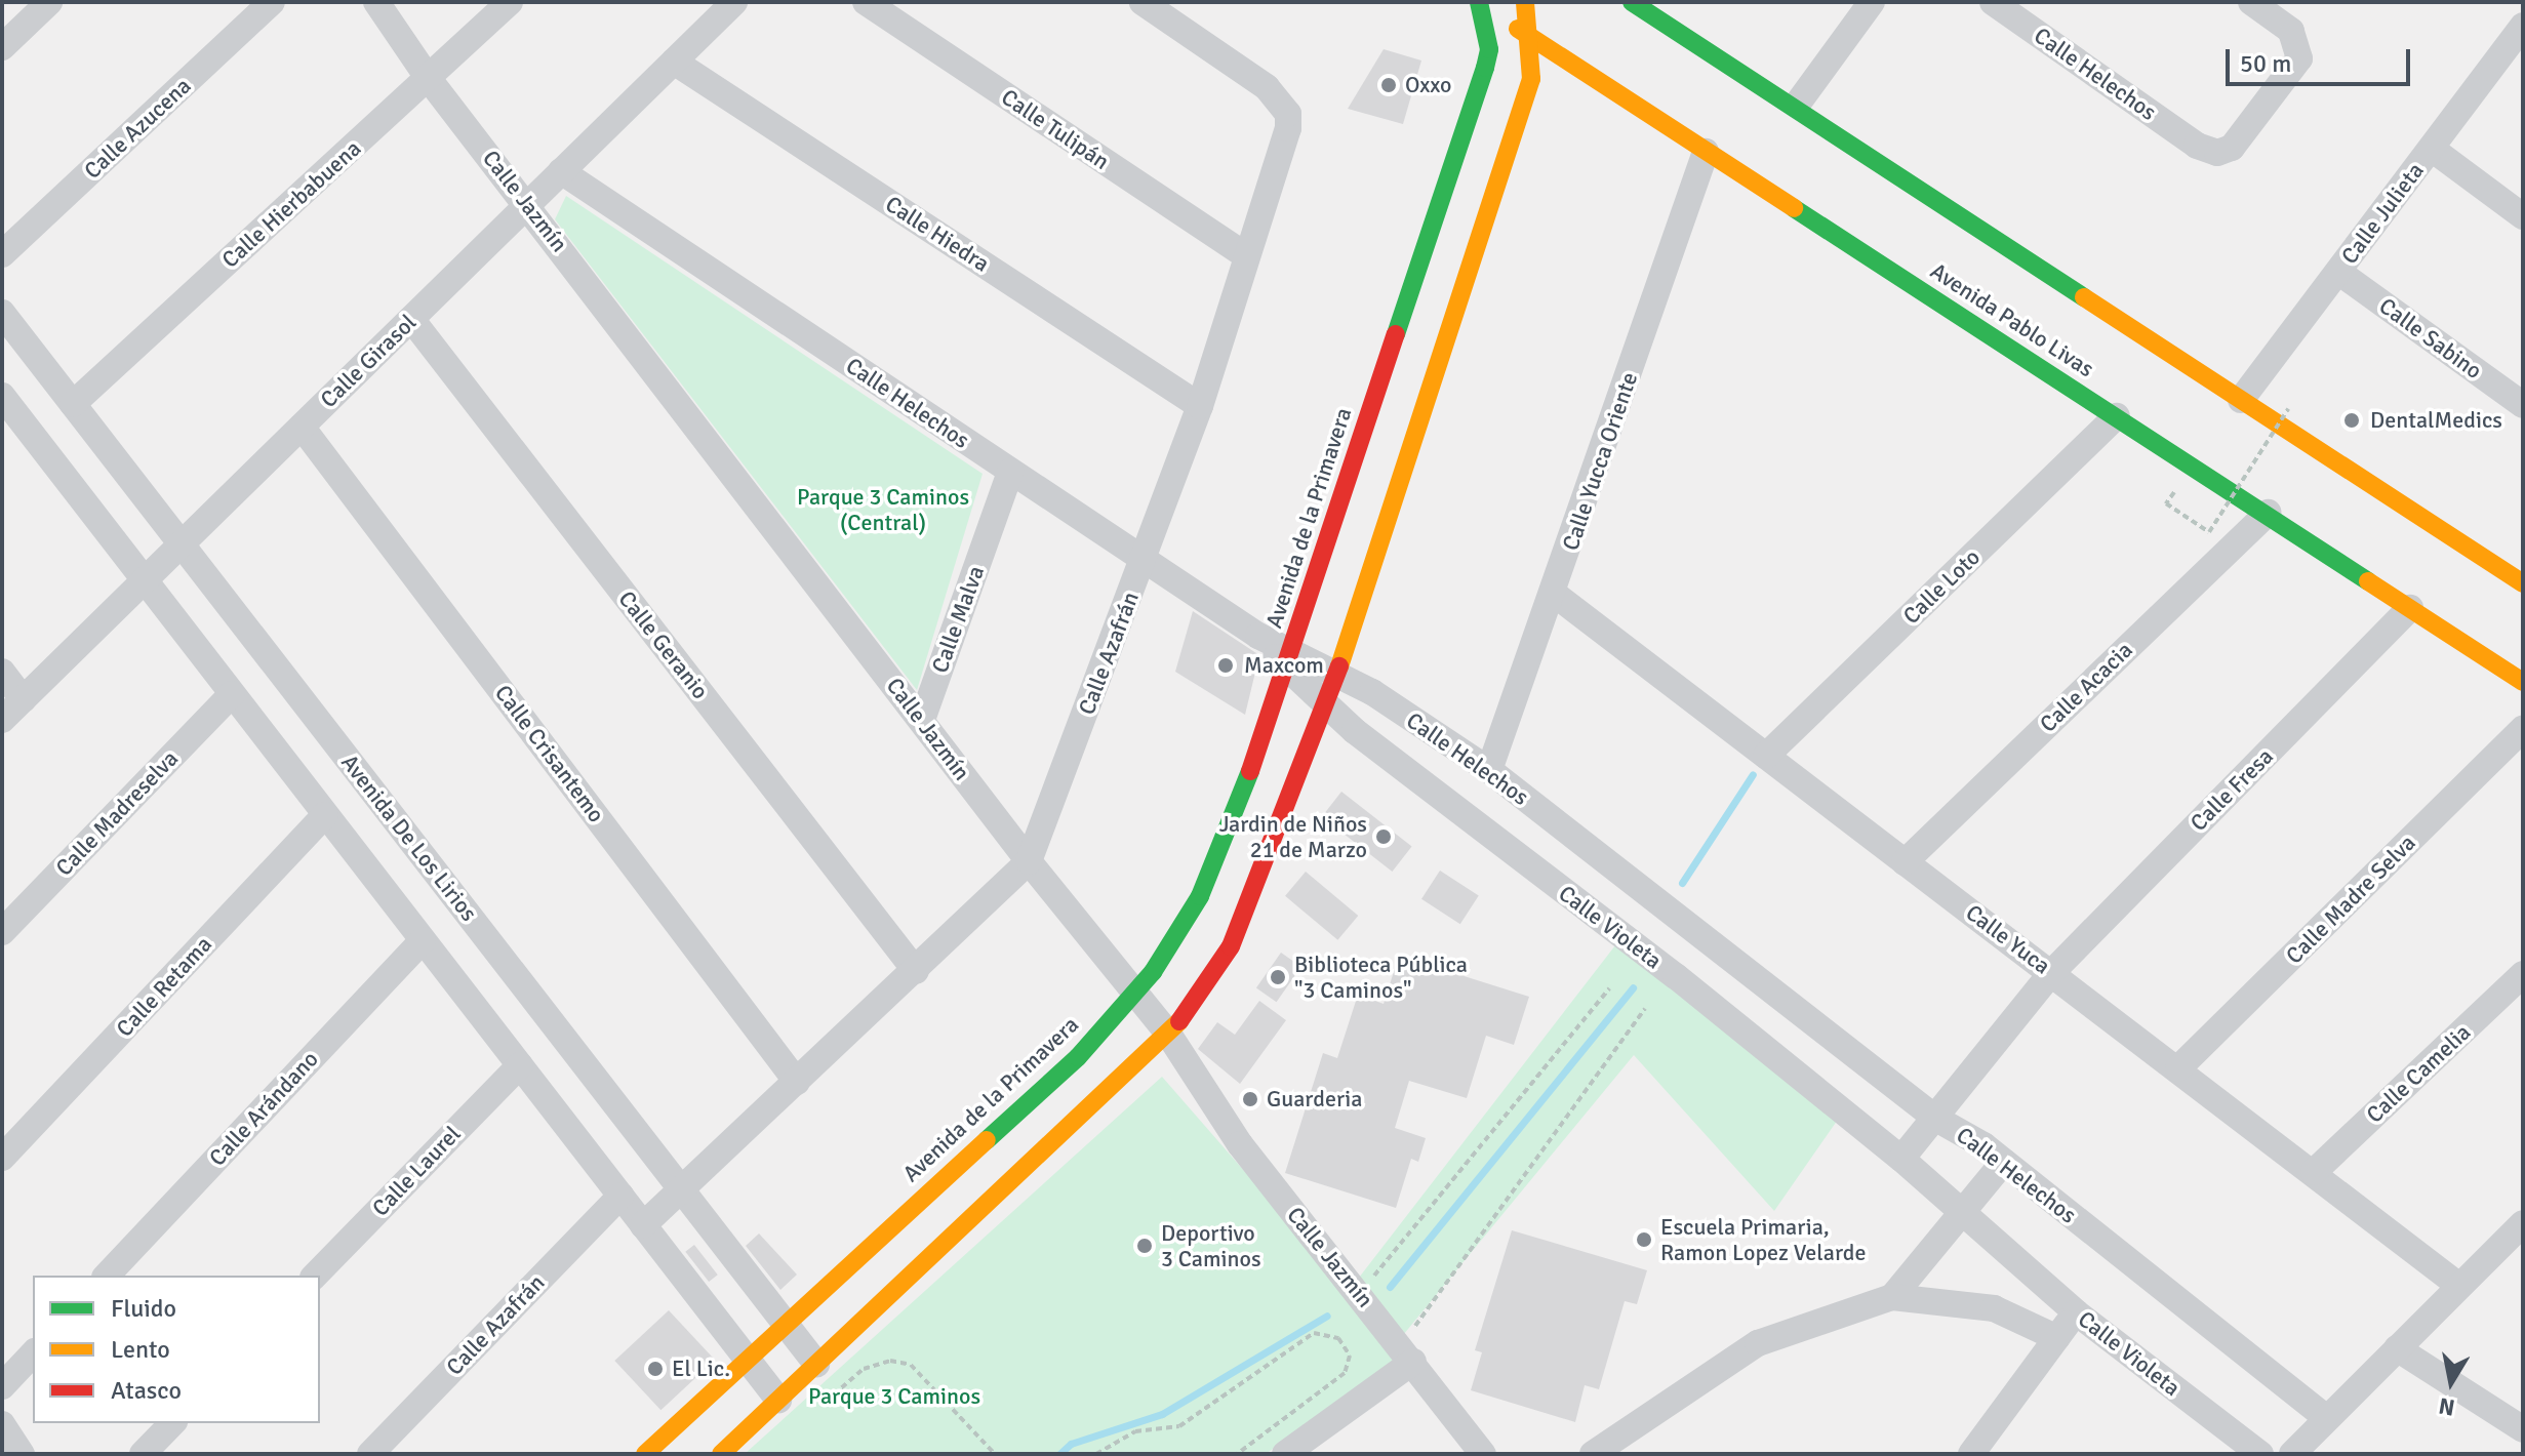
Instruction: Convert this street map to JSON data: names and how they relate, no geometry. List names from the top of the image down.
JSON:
{
  "streets": {
    "street": [
      "Calle Helechos",
      "Calle Azucena",
      "Calle Tulipán",
      "Calle Jazmín",
      "Calle Hierbabuena",
      "Calle Julieta",
      "Calle Hiedra",
      "Avenida Pablo Livas",
      "Calle Sabino",
      "Calle Girasol",
      "Calle Yucca Oriente",
      "Avenida de la Primavera",
      "Calle Loto",
      "Calle Malva",
      "Calle Geranio",
      "Calle Azafrán",
      "Calle Acacia",
      "Calle Crisantemo",
      "Calle Fresa",
      "Calle Madreselva",
      "Avenida De Los Lirios",
      "Calle Madre Selva",
      "Calle Violeta",
      "Calle Yuca",
      "Calle Retama",
      "Calle Camelia",
      "Calle Arándano",
      "Calle Laurel"
    ]
  },
  "crossings": [
    ["Calle Helechos", "Calle Girasol"],
    ["Calle Helechos", "Calle Yucca Oriente"],
    ["Calle Helechos", "Avenida de la Primavera"],
    ["Calle Helechos", "Calle Malva"],
    ["Calle Helechos", "Calle Azafrán"],
    ["Calle Helechos", "Calle Fresa"],
    ["Calle Helechos", "Calle Violeta"],
    ["Calle Tulipán", "Calle Azafrán"],
    ["Calle Jazmín", "Calle Hierbabuena"],
    ["Calle Jazmín", "Calle Girasol"],
    ["Calle Jazmín", "Avenida de la Primavera"],
    ["Calle Jazmín", "Calle Malva"],
    ["Calle Jazmín", "Calle Azafrán"],
    ["Calle Hierbabuena", "Avenida De Los Lirios"],
    ["Calle Julieta", "Calle Sabino"],
    ["Calle Hiedra", "Calle Girasol"],
    ["Calle Hiedra", "Calle Azafrán"],
    ["Avenida Pablo Livas", "Calle Yucca Oriente"],
    ["Avenida Pablo Livas", "Avenida de la Primavera"],
    ["Avenida Pablo Livas", "Calle Loto"],
    ["Avenida Pablo Livas", "Calle Acacia"],
    ["Avenida Pablo Livas", "Calle Fresa"],
    ["Calle Girasol", "Calle Geranio"],
    ["Calle Girasol", "Calle Crisantemo"],
    ["Calle Girasol", "Avenida De Los Lirios"],
    ["Calle Yucca Oriente", "Calle Yuca"],
    ["Avenida de la Primavera", "Avenida De Los Lirios"],
    ["Avenida de la Primavera", "Calle Violeta"],
    ["Calle Loto", "Calle Yuca"],
    ["Calle Geranio", "Calle Azafrán"],
    ["Calle Azafrán", "Calle Crisantemo"],
    ["Calle Azafrán", "Avenida De Los Lirios"],
    ["Calle Acacia", "Calle Yuca"],
    ["Calle Fresa", "Calle Violeta"],
    ["Calle Fresa", "Calle Yuca"],
    ["Calle Madre Selva", "Calle Yuca"],
    ["Calle Yuca", "Calle Camelia"]
  ],
  "parks": ["Parque 3 Caminos (Central)", "Parque 3 Caminos"],
  "places": [
    "Oxxo",
    "DentalMedics",
    "Maxcom",
    "Jardin de Niños 21 de Marzo",
    "Biblioteca Pública \"3 Caminos\"",
    "Guarderia",
    "Escuela Primaria, Ramon Lopez Velarde",
    "Deportivo 3 Caminos",
    "El Lic."
  ],
  "legend": ["Fluido", "Lento", "Atasco"],
  "scale_bar": "50 m",
  "north": "bottom"
}
